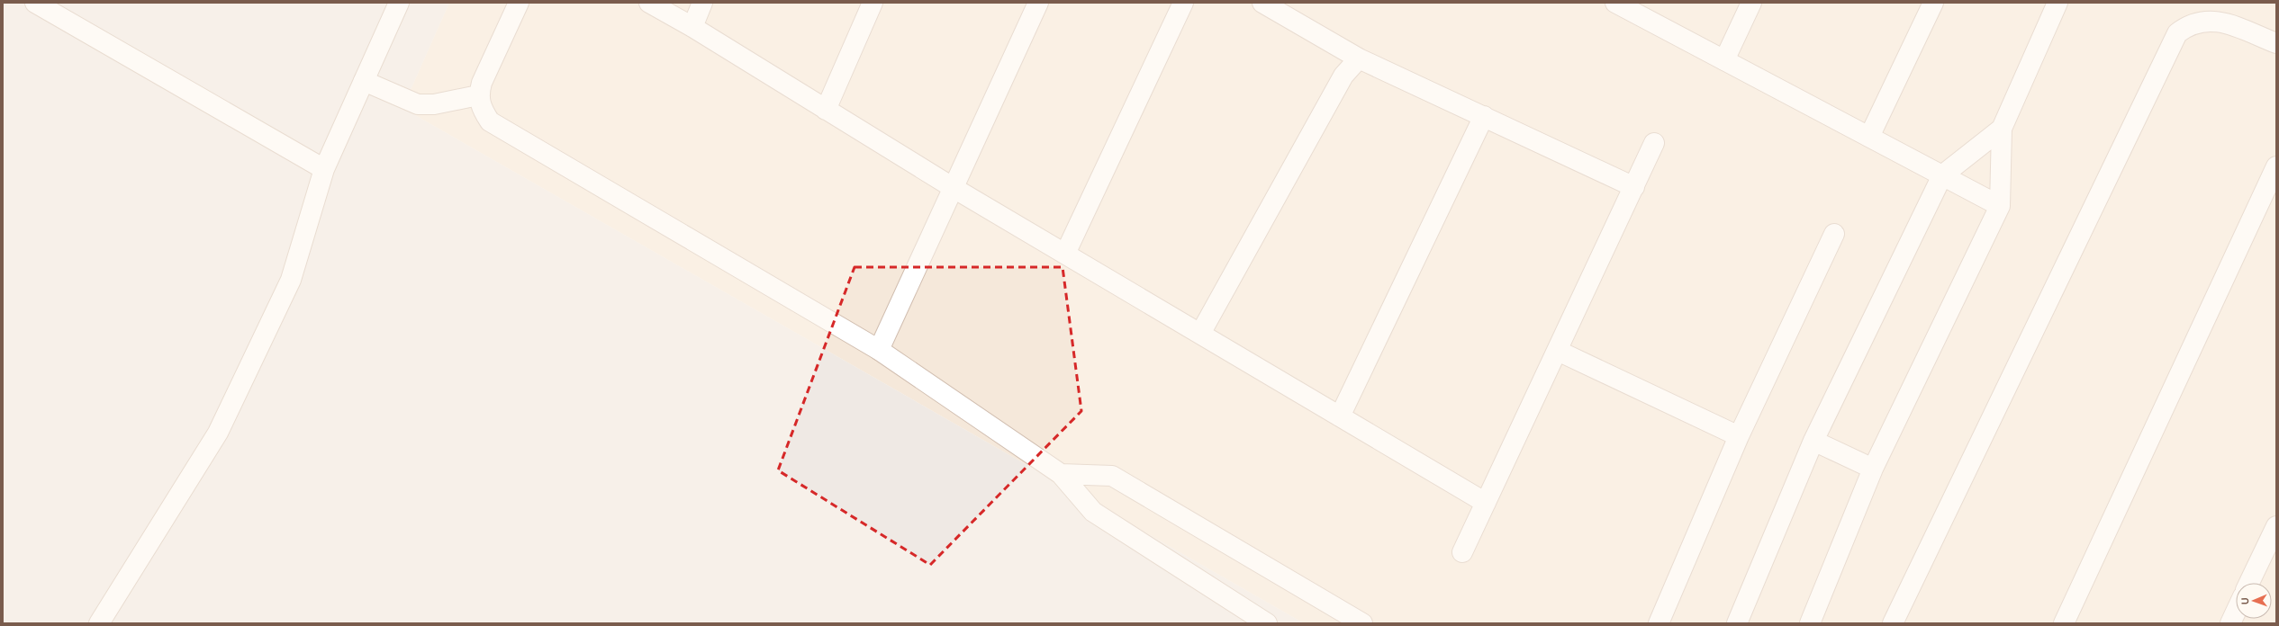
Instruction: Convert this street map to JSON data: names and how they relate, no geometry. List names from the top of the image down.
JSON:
{
  "north": "left"
}
